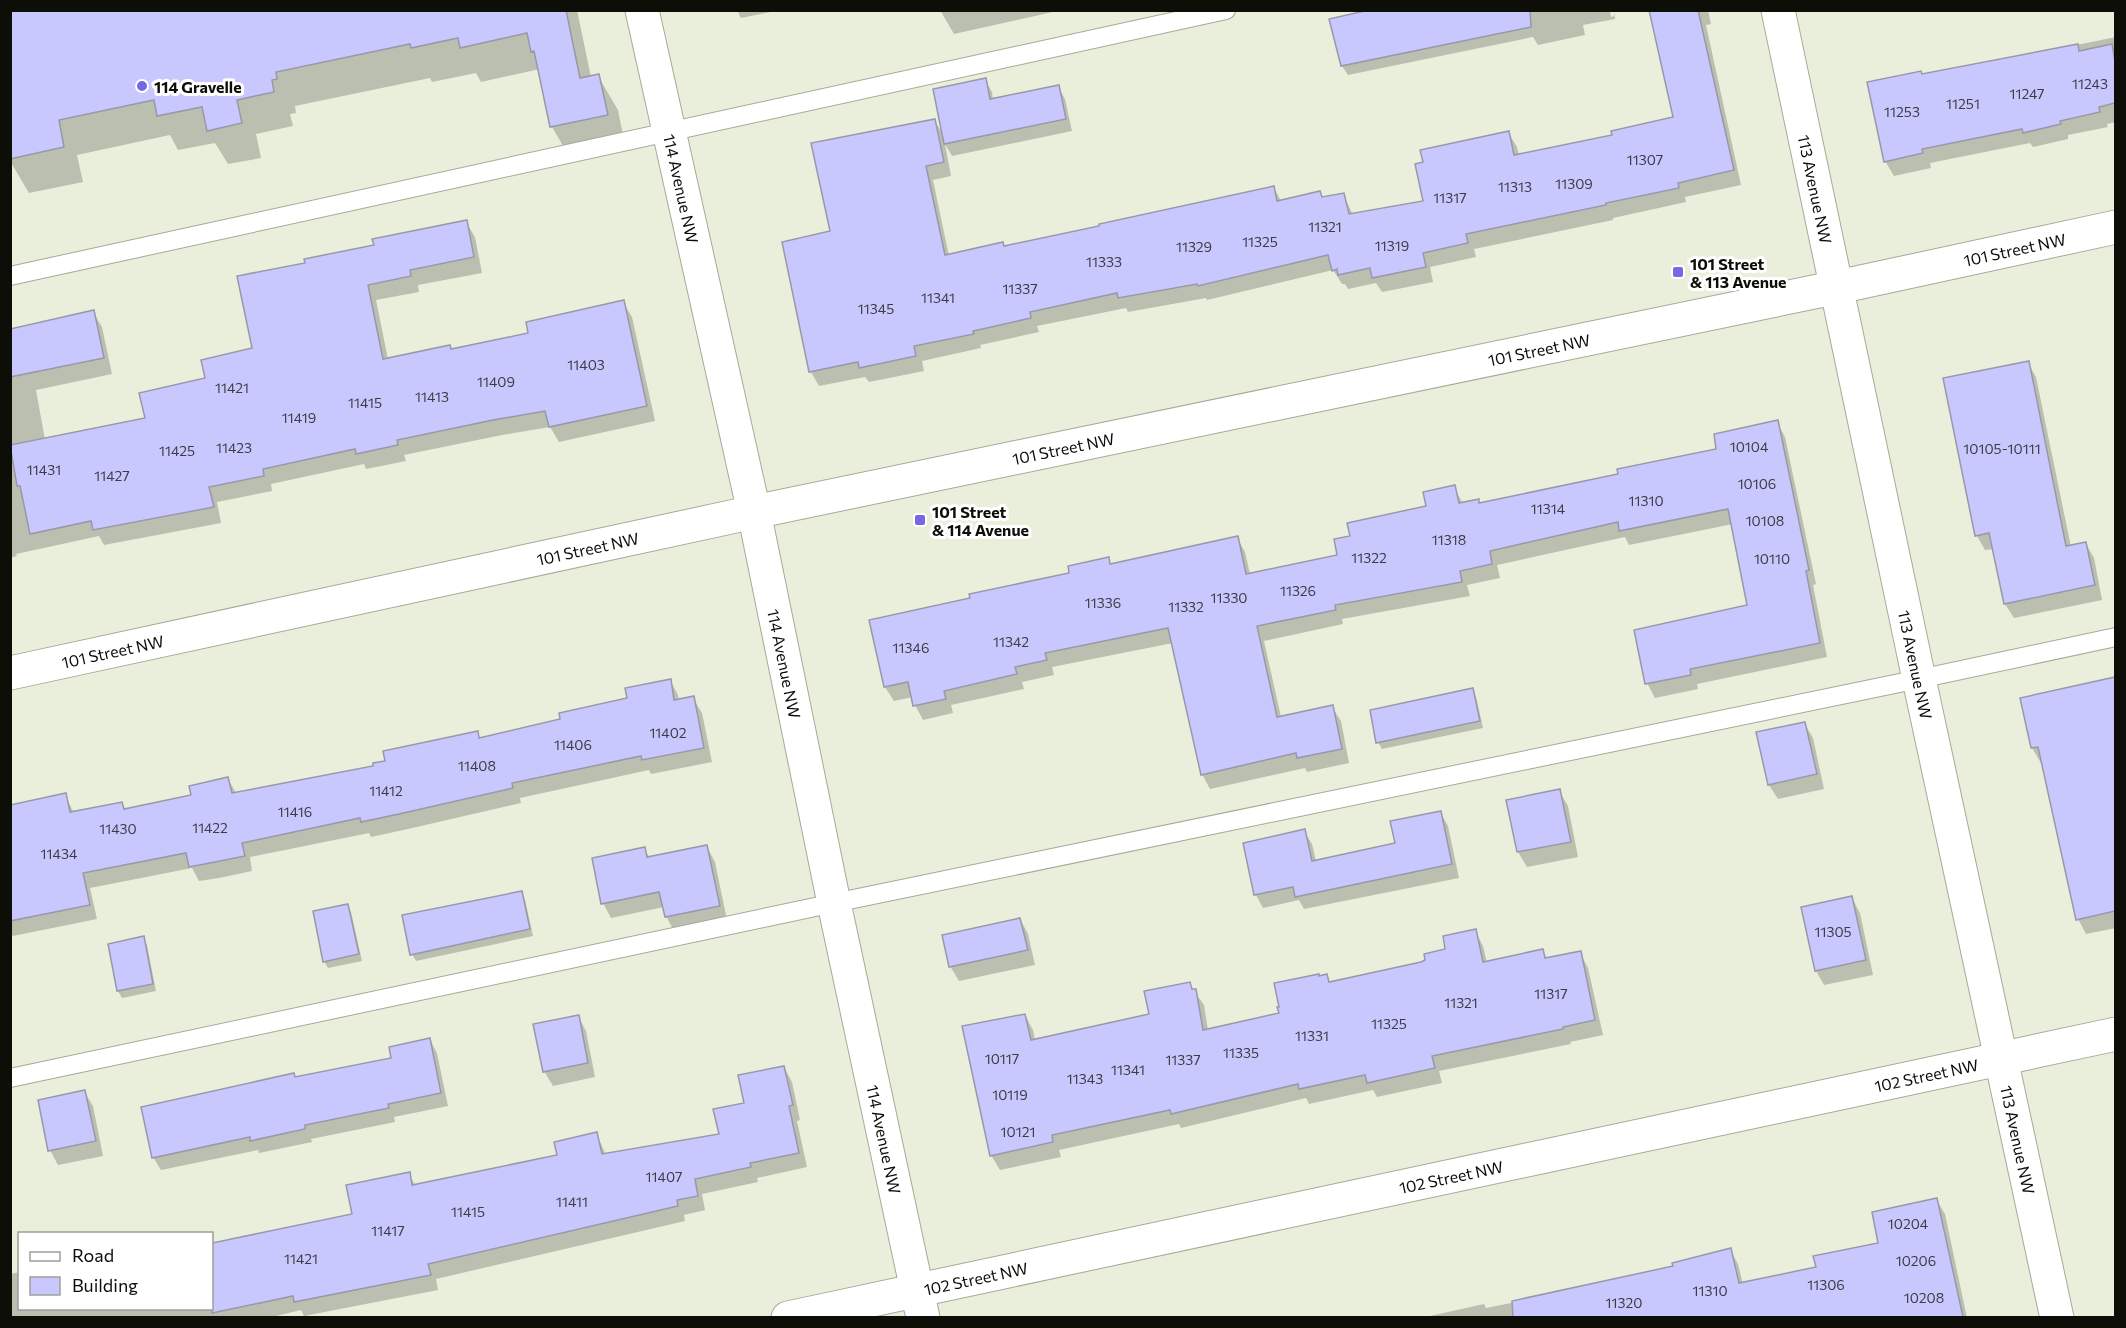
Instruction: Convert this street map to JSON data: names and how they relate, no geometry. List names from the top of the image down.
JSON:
{
  "streets": {
    "street": [
      "114 Avenue NW",
      "113 Avenue NW",
      "101 Street NW",
      "102 Street NW"
    ]
  },
  "crossings": [
    ["114 Avenue NW", "101 Street NW"],
    ["114 Avenue NW", "102 Street NW"],
    ["113 Avenue NW", "101 Street NW"],
    ["113 Avenue NW", "102 Street NW"]
  ],
  "places": {
    "other": ["114 Gravelle"],
    "transit": ["101 Street & 113 Avenue", "101 Street & 114 Avenue"]
  },
  "house_numbers": [
    "11243",
    "11247",
    "11251",
    "11253",
    "11307",
    "11309",
    "11313",
    "11317",
    "11321",
    "11325",
    "11319",
    "11329",
    "11333",
    "11337",
    "11341",
    "11345",
    "11403",
    "11409",
    "11421",
    "11413",
    "11415",
    "11419",
    "10104",
    "11423",
    "10105-10111",
    "11425",
    "11431",
    "11427",
    "10106",
    "11310",
    "11314",
    "10108",
    "11318",
    "11322",
    "10110",
    "11326",
    "11330",
    "11336",
    "11332",
    "11342",
    "11346",
    "11402",
    "11406",
    "11408",
    "11412",
    "11416",
    "11422",
    "11430",
    "11434",
    "11305",
    "11317",
    "11321",
    "11325",
    "11331",
    "11335",
    "10117",
    "11337",
    "11341",
    "11343",
    "10119",
    "10121",
    "11407",
    "11411",
    "11415",
    "10204",
    "11417",
    "11421",
    "10206",
    "11306",
    "11310",
    "10208",
    "11320"
  ],
  "legend": ["Road", "Building"]
}
